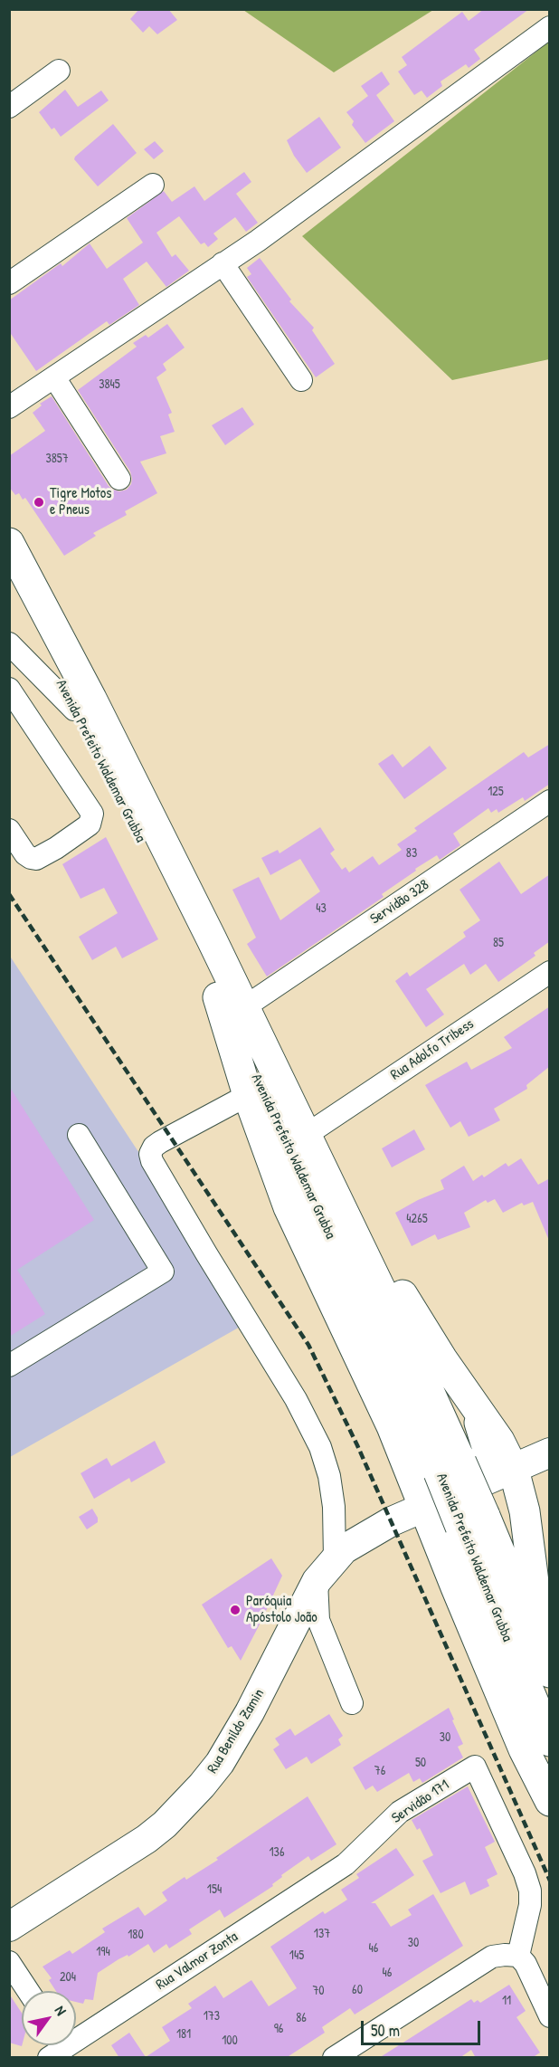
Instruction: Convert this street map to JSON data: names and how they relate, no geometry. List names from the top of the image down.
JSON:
{
  "streets": {
    "highway": ["Avenida Prefeito Waldemar Grubba"],
    "main road": ["Rua Benildo Zamin"],
    "street": [
      "Servidão 328",
      "Rua Adolfo Tribess",
      "Servidão 171",
      "Rua Valmor Zonta"
    ]
  },
  "crossings": [
    ["Avenida Prefeito Waldemar Grubba", "Rua Benildo Zamin"],
    ["Servidão 171", "Rua Valmor Zonta"]
  ],
  "places": ["Tigre Motos e Pneus", "Paróquia Apóstolo João"],
  "house_numbers": [
    "3845",
    "3857",
    "125",
    "83",
    "43",
    "85",
    "4265",
    "30",
    "50",
    "76",
    "136",
    "154",
    "137",
    "180",
    "30",
    "46",
    "194",
    "145",
    "46",
    "204",
    "60",
    "70",
    "11",
    "173",
    "86",
    "96",
    "181",
    "100"
  ],
  "scale_bar": "50 m",
  "north": "top right"
}
